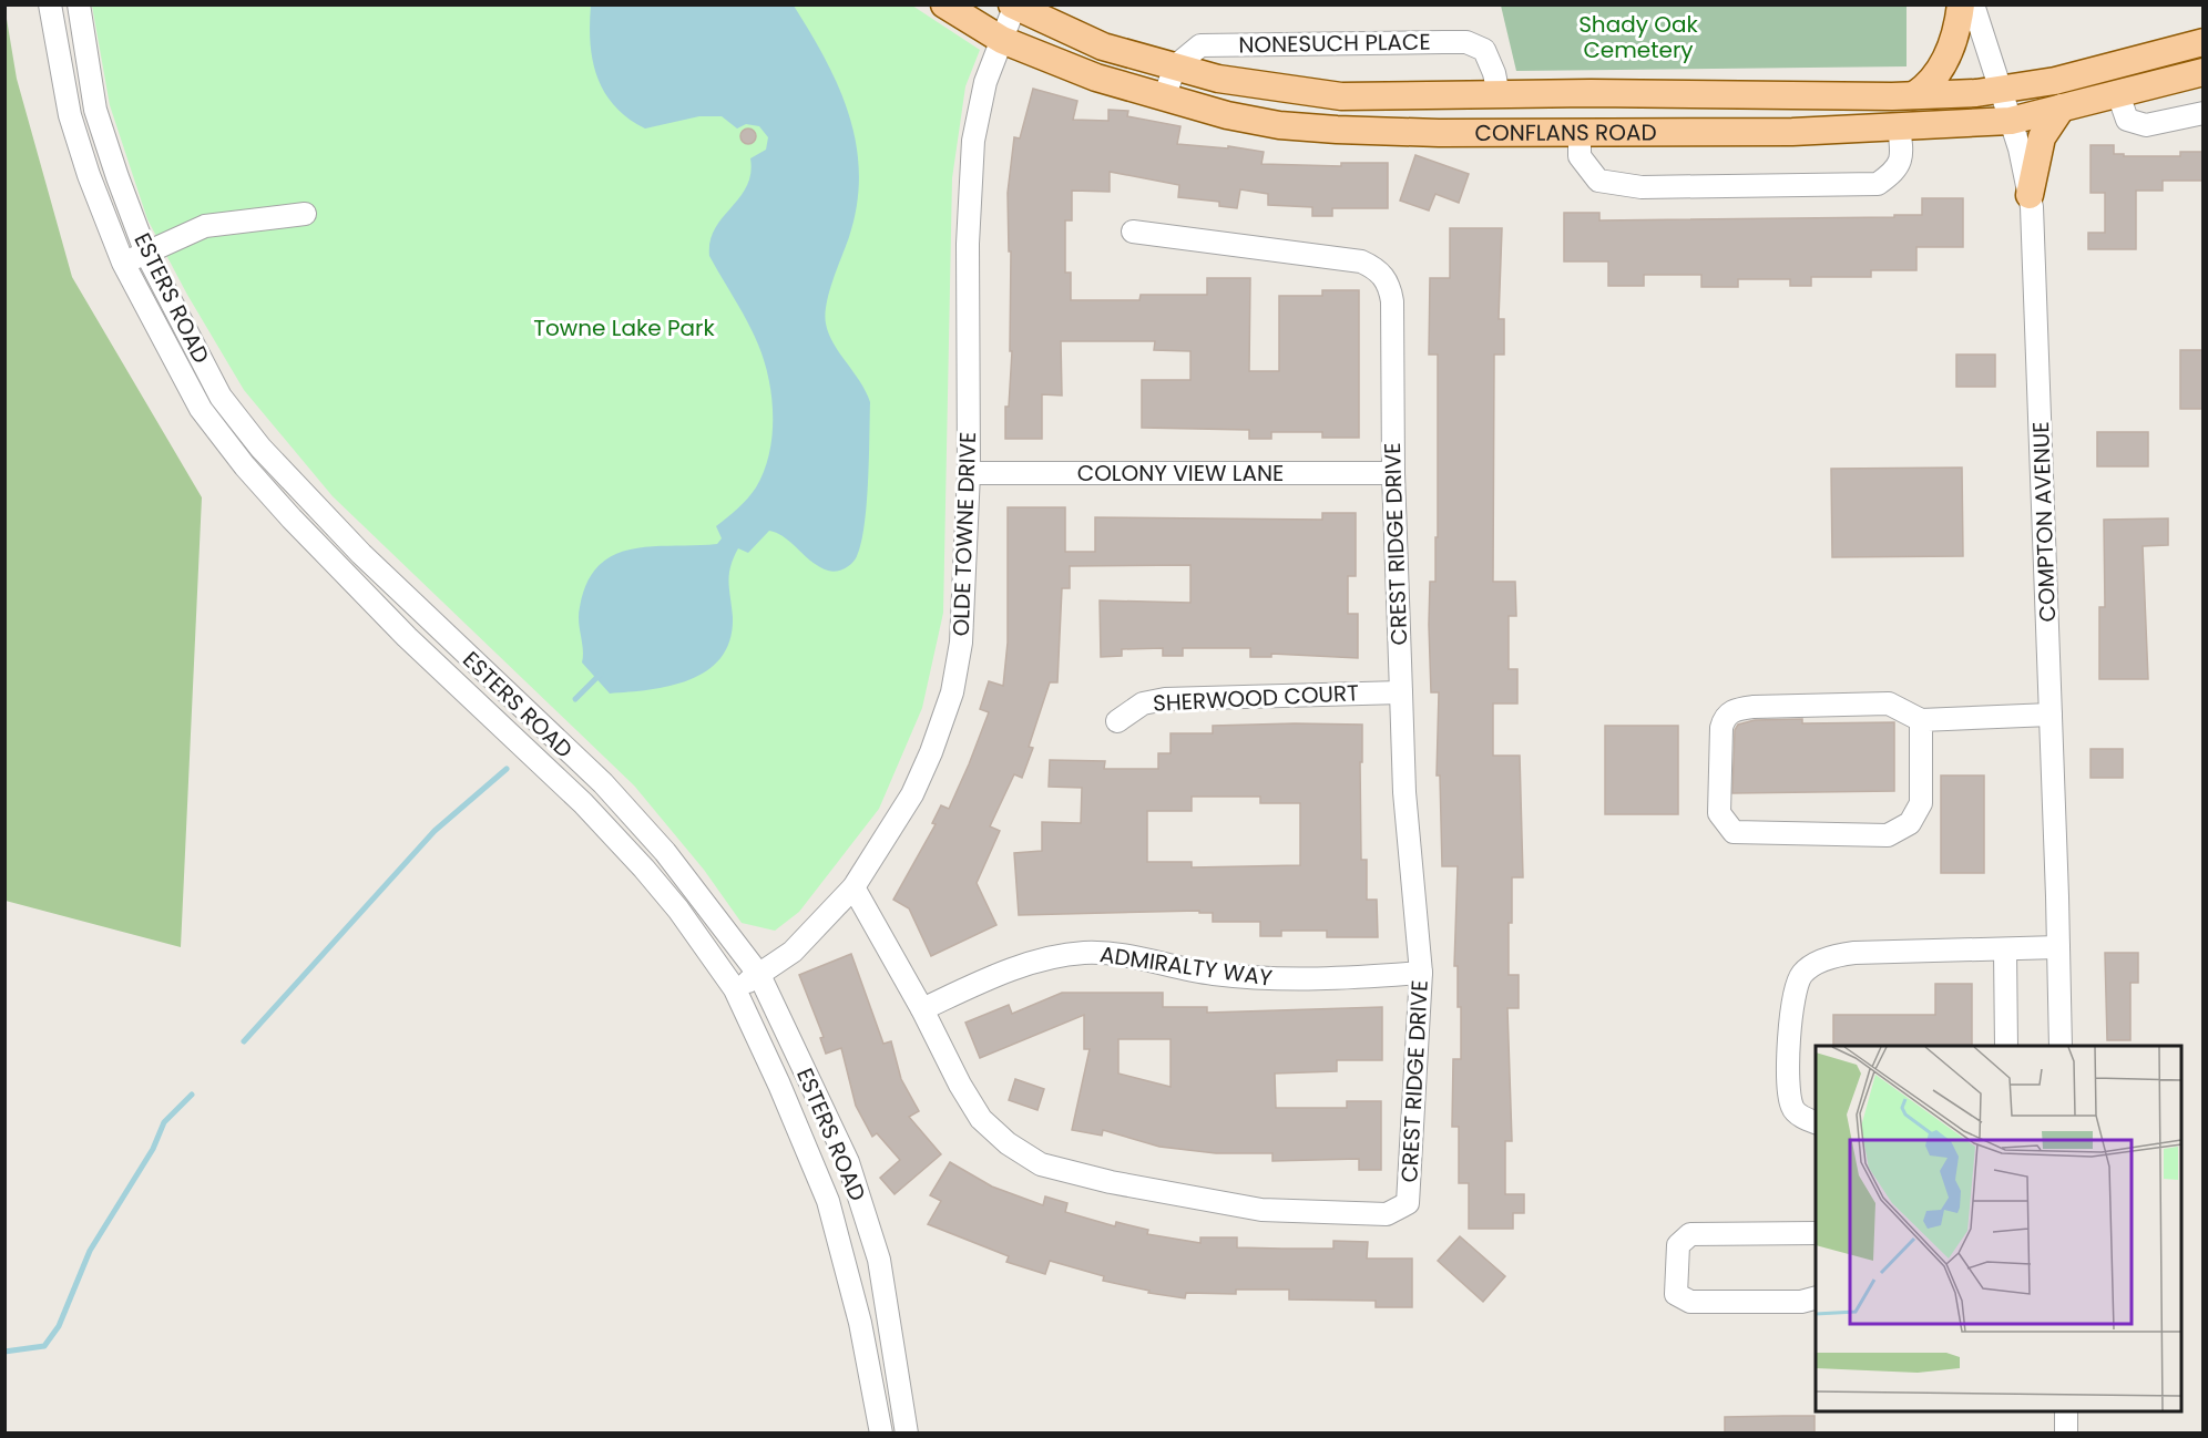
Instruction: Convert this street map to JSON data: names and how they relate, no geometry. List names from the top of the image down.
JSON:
{
  "streets": {
    "main road": ["CONFLANS ROAD"],
    "street": [
      "NONESUCH PLACE",
      "ESTERS ROAD",
      "COLONY VIEW LANE",
      "COMPTON AVENUE",
      "OLDE TOWNE DRIVE",
      "CREST RIDGE DRIVE",
      "SHERWOOD COURT",
      "ADMIRALTY WAY"
    ]
  },
  "crossings": [
    ["NONESUCH PLACE", "CONFLANS ROAD"],
    ["CONFLANS ROAD", "COMPTON AVENUE"],
    ["CONFLANS ROAD", "OLDE TOWNE DRIVE"],
    ["ESTERS ROAD", "OLDE TOWNE DRIVE"],
    ["COLONY VIEW LANE", "OLDE TOWNE DRIVE"],
    ["COLONY VIEW LANE", "CREST RIDGE DRIVE"],
    ["OLDE TOWNE DRIVE", "CREST RIDGE DRIVE"],
    ["CREST RIDGE DRIVE", "SHERWOOD COURT"],
    ["CREST RIDGE DRIVE", "ADMIRALTY WAY"]
  ],
  "parks": ["Shady Oak Cemetery", "Towne Lake Park"]
}
